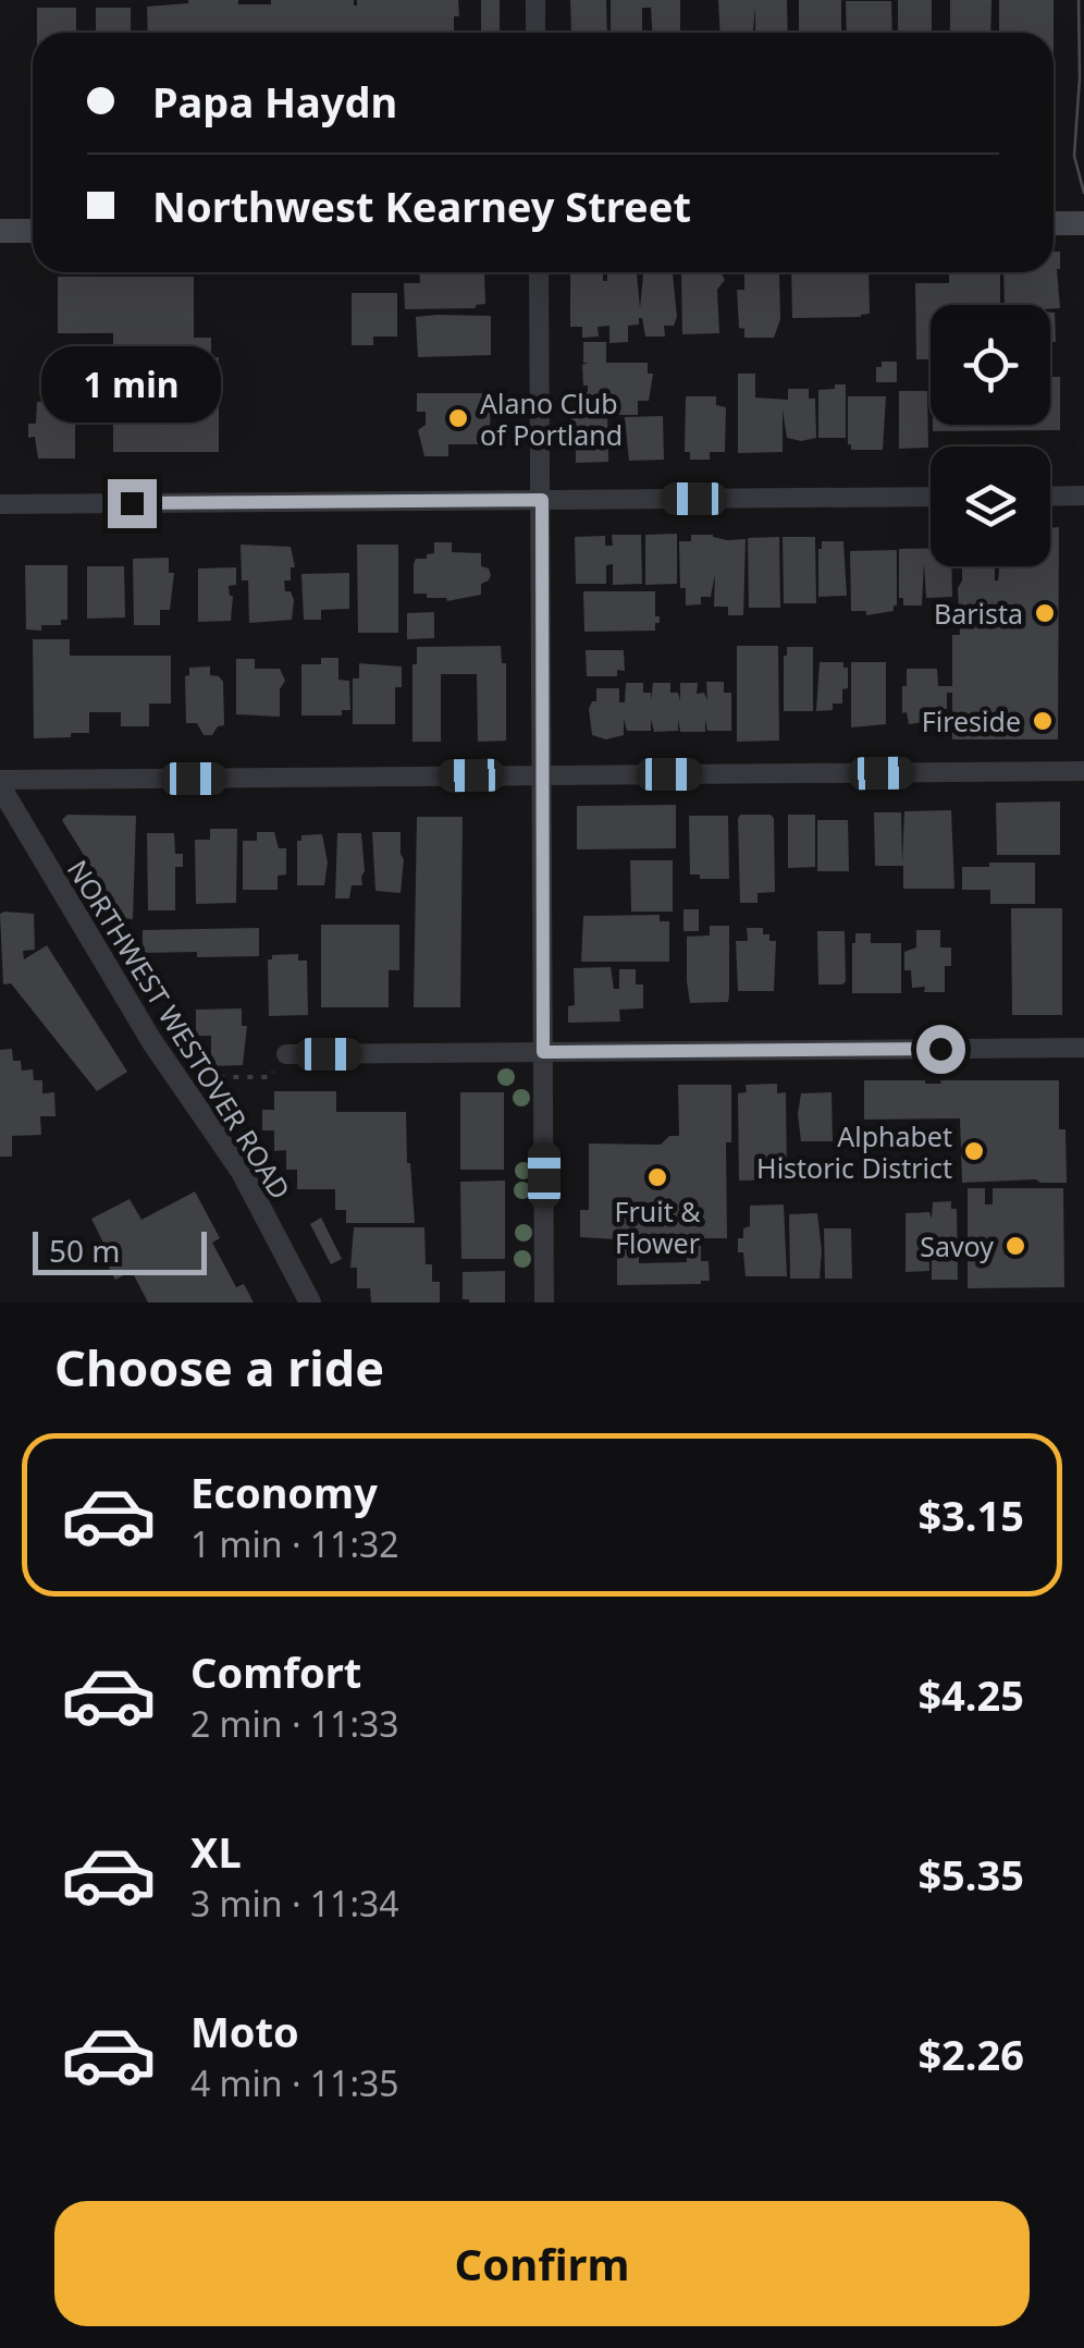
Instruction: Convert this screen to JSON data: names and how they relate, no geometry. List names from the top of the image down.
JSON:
{
  "streets": {
    "street": ["NORTHWEST WESTOVER ROAD"]
  },
  "places": [
    "Alano Club of Portland",
    "Barista",
    "Fireside",
    "Alphabet Historic District",
    "Fruit & Flower",
    "Savoy"
  ],
  "scale_bar": "50 m",
  "page": {
    "banner": ["Papa Haydn", "Northwest Kearney Street"],
    "bubble": "1 min",
    "scale": "50 m",
    "heading": "Choose a ride",
    "list": [
      {
        "name": "Economy",
        "note": "1 min · 11:32",
        "value": "$3.15"
      },
      {
        "name": "Comfort",
        "note": "2 min · 11:33",
        "value": "$4.25"
      },
      {
        "name": "XL",
        "note": "3 min · 11:34",
        "value": "$5.35"
      },
      {
        "name": "Moto",
        "note": "4 min · 11:35",
        "value": "$2.26"
      }
    ],
    "buttons": "Confirm"
  }
}
